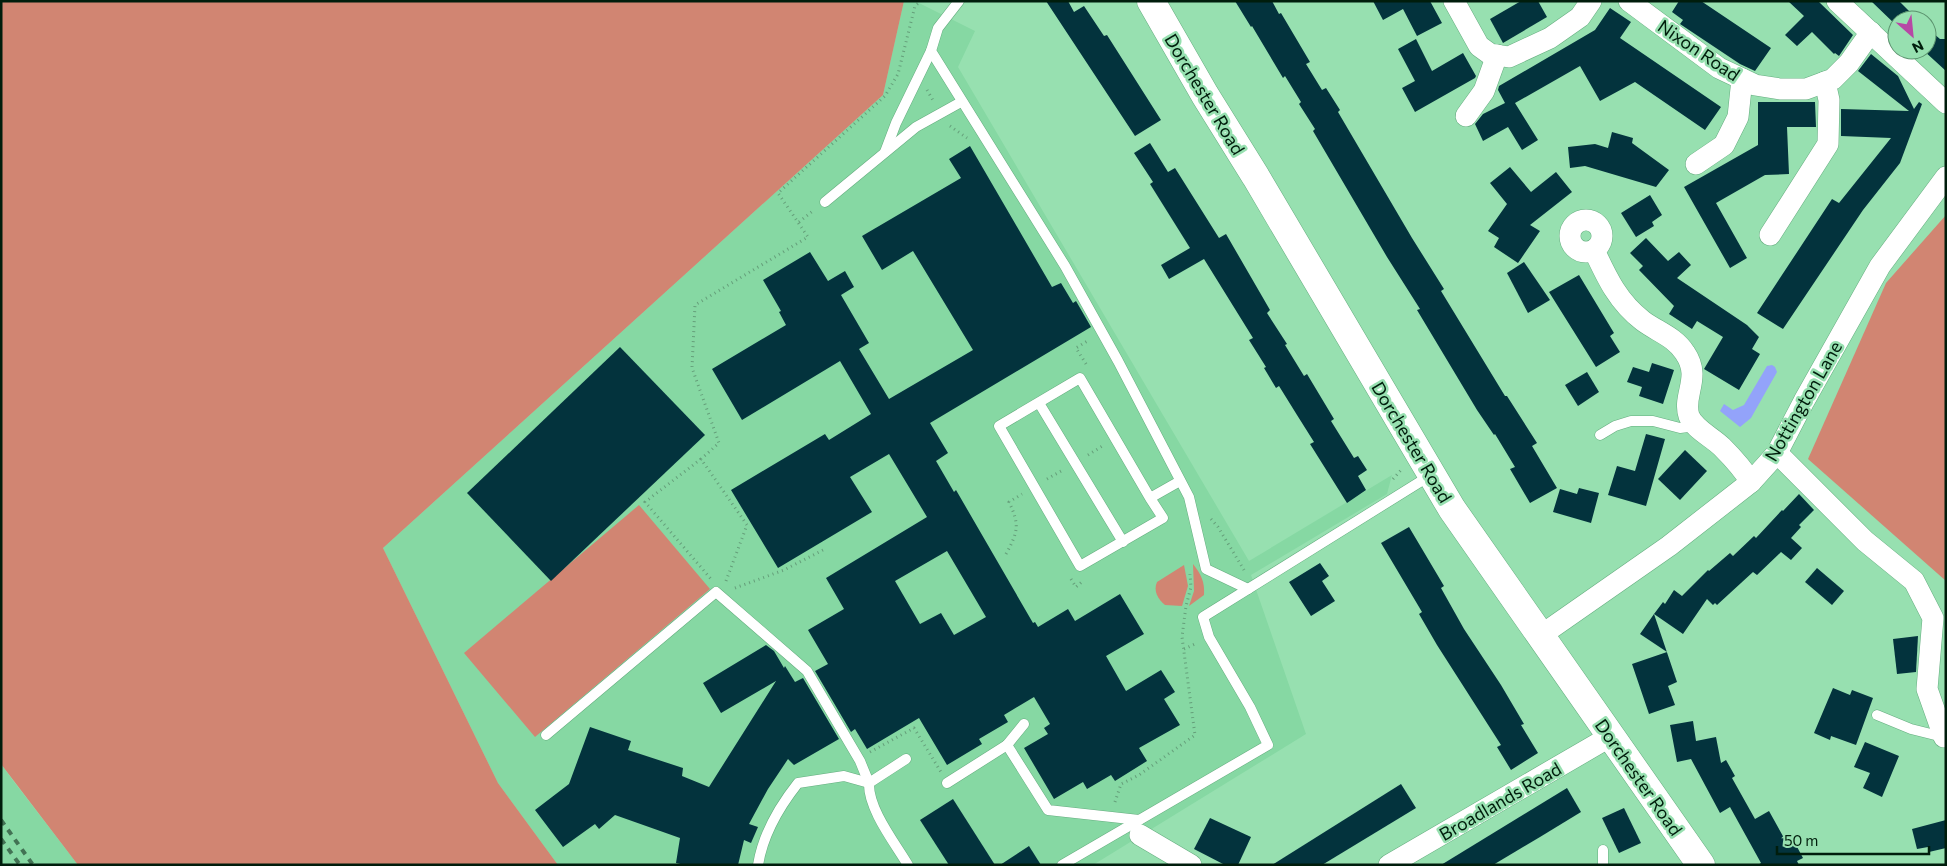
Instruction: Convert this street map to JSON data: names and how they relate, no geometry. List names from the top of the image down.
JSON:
{
  "streets": {
    "main road": ["Dorchester Road"],
    "street": ["Nixon Road", "Nottington Lane", "Broadlands Road"]
  },
  "crossings": [
    ["Dorchester Road", "Nottington Lane"],
    ["Dorchester Road", "Broadlands Road"]
  ],
  "scale_bar": "50 m",
  "north": "bottom right"
}
